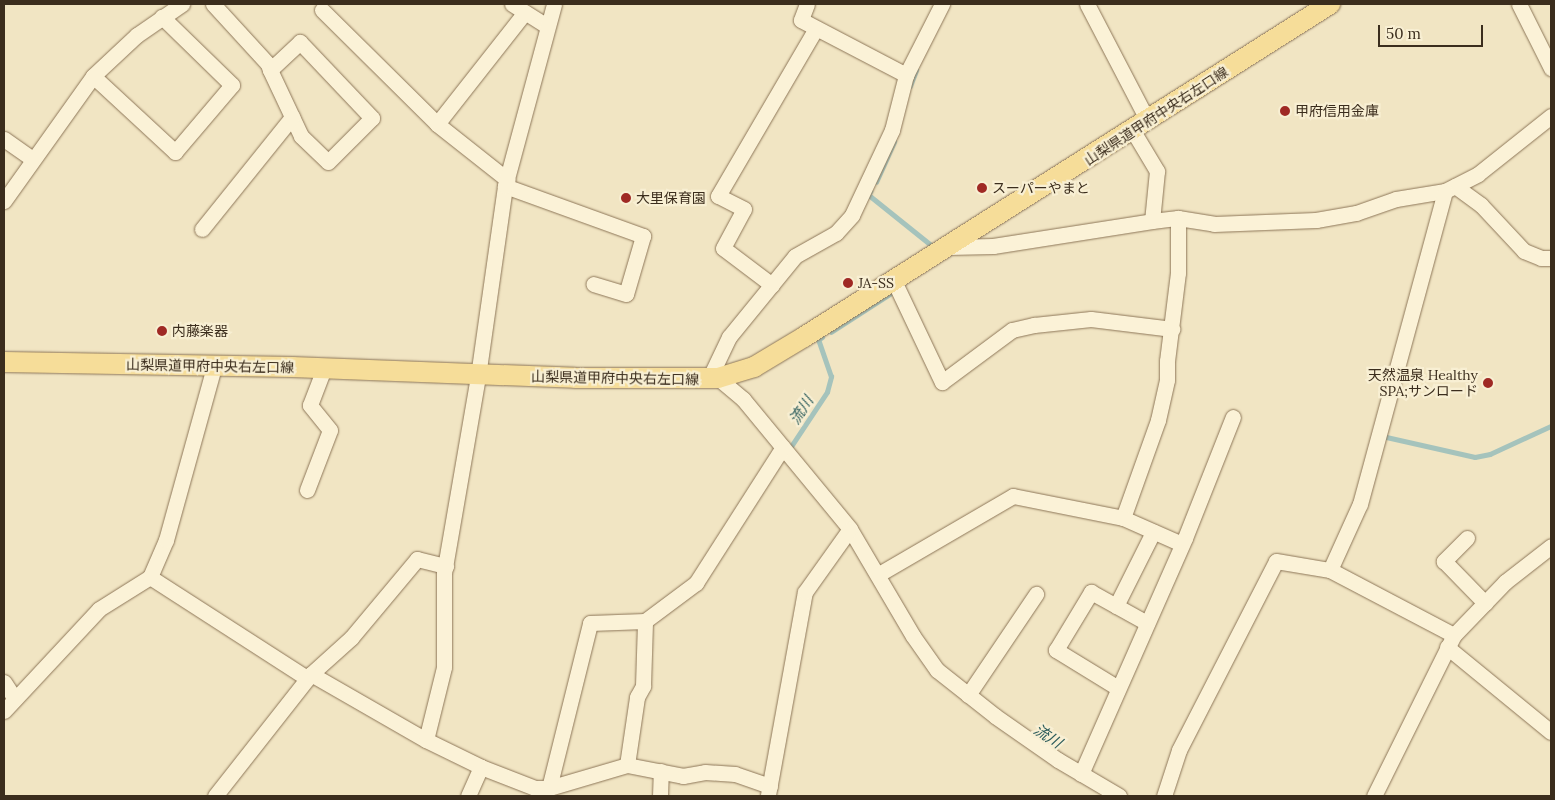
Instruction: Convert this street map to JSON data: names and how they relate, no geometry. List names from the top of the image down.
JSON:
{
  "streets": {
    "main road": ["山梨県道甲府中央右左口線"]
  },
  "water": ["流川"],
  "places": [
    "甲府信用金庫",
    "スーパーやまと",
    "大里保育園",
    "JA-SS",
    "内藤楽器",
    "天然温泉 Healthy SPA;サンロード"
  ],
  "scale_bar": "50 m"
}
